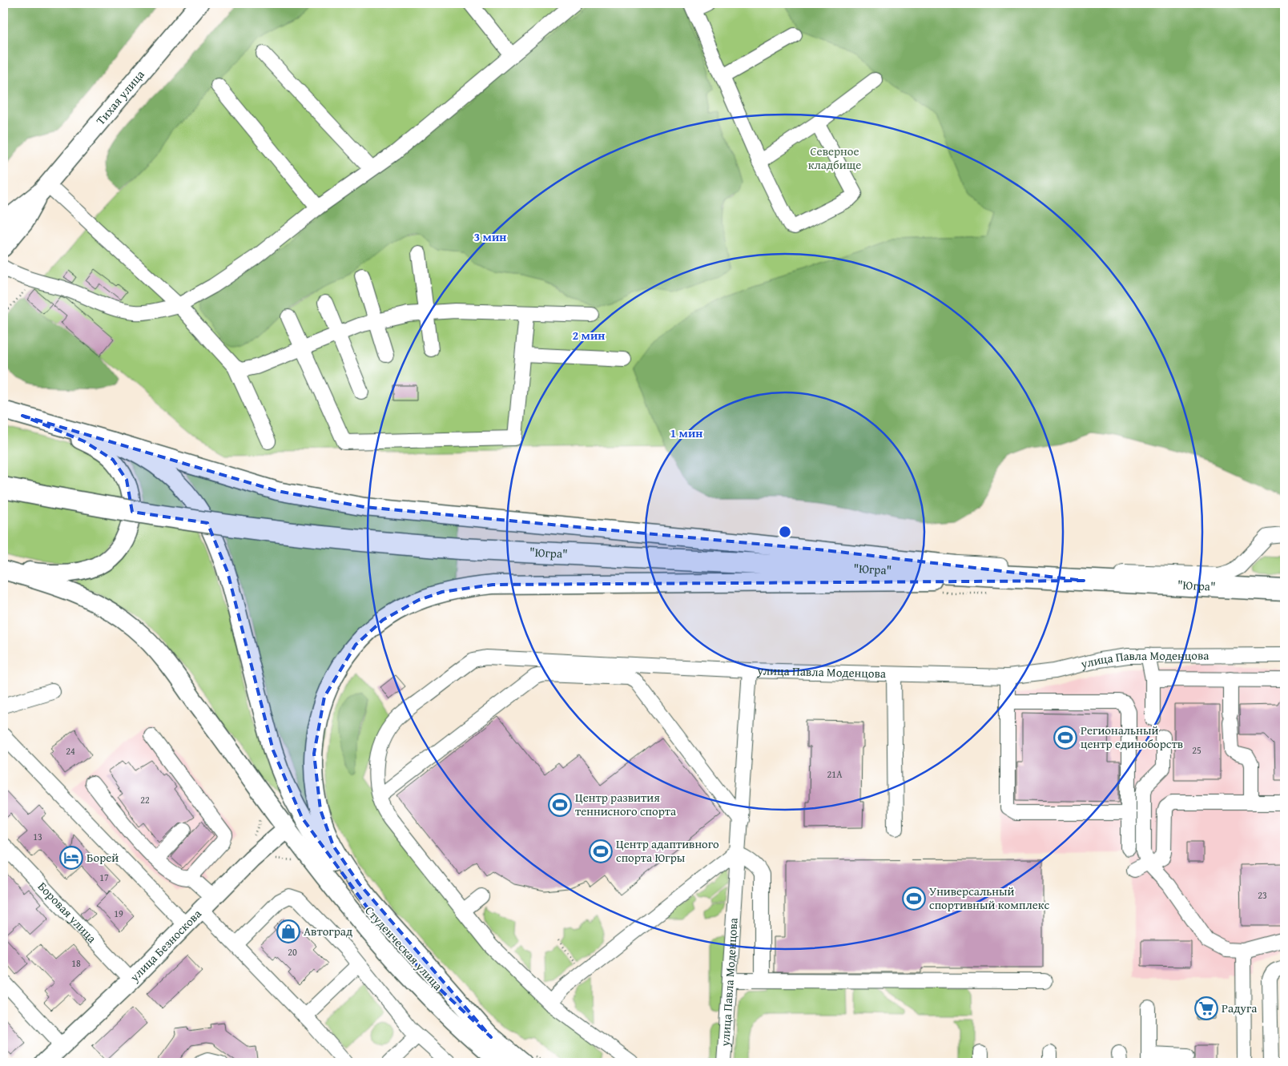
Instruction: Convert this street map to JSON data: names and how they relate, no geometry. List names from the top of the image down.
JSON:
{
  "streets": {
    "highway": ["\"Югра\""],
    "main road": ["Тихая улица", "улица Безноскова", "Студенческая улица"],
    "street": ["улица Павла Моденцова", "Боровая улица"]
  },
  "crossings": [
    ["Боровая улица", "улица Безноскова"],
    ["улица Безноскова", "Студенческая улица"]
  ],
  "parks": ["Северное кладбище"],
  "places": {
    "sports": [
      "Региональный центр единоборств",
      "Центр развития теннисного спорта",
      "Центр адаптивного спорта Югры",
      "Универсальный спортивный комплекс"
    ],
    "hotel": ["Борей"],
    "shop": ["Автоград"],
    "supermarket": ["Радуга"]
  },
  "house_numbers": [
    "25",
    "24",
    "21А",
    "22",
    "13",
    "17",
    "23",
    "19",
    "20",
    "18"
  ],
  "rings": ["3 мин", "2 мин", "1 мин"]
}
